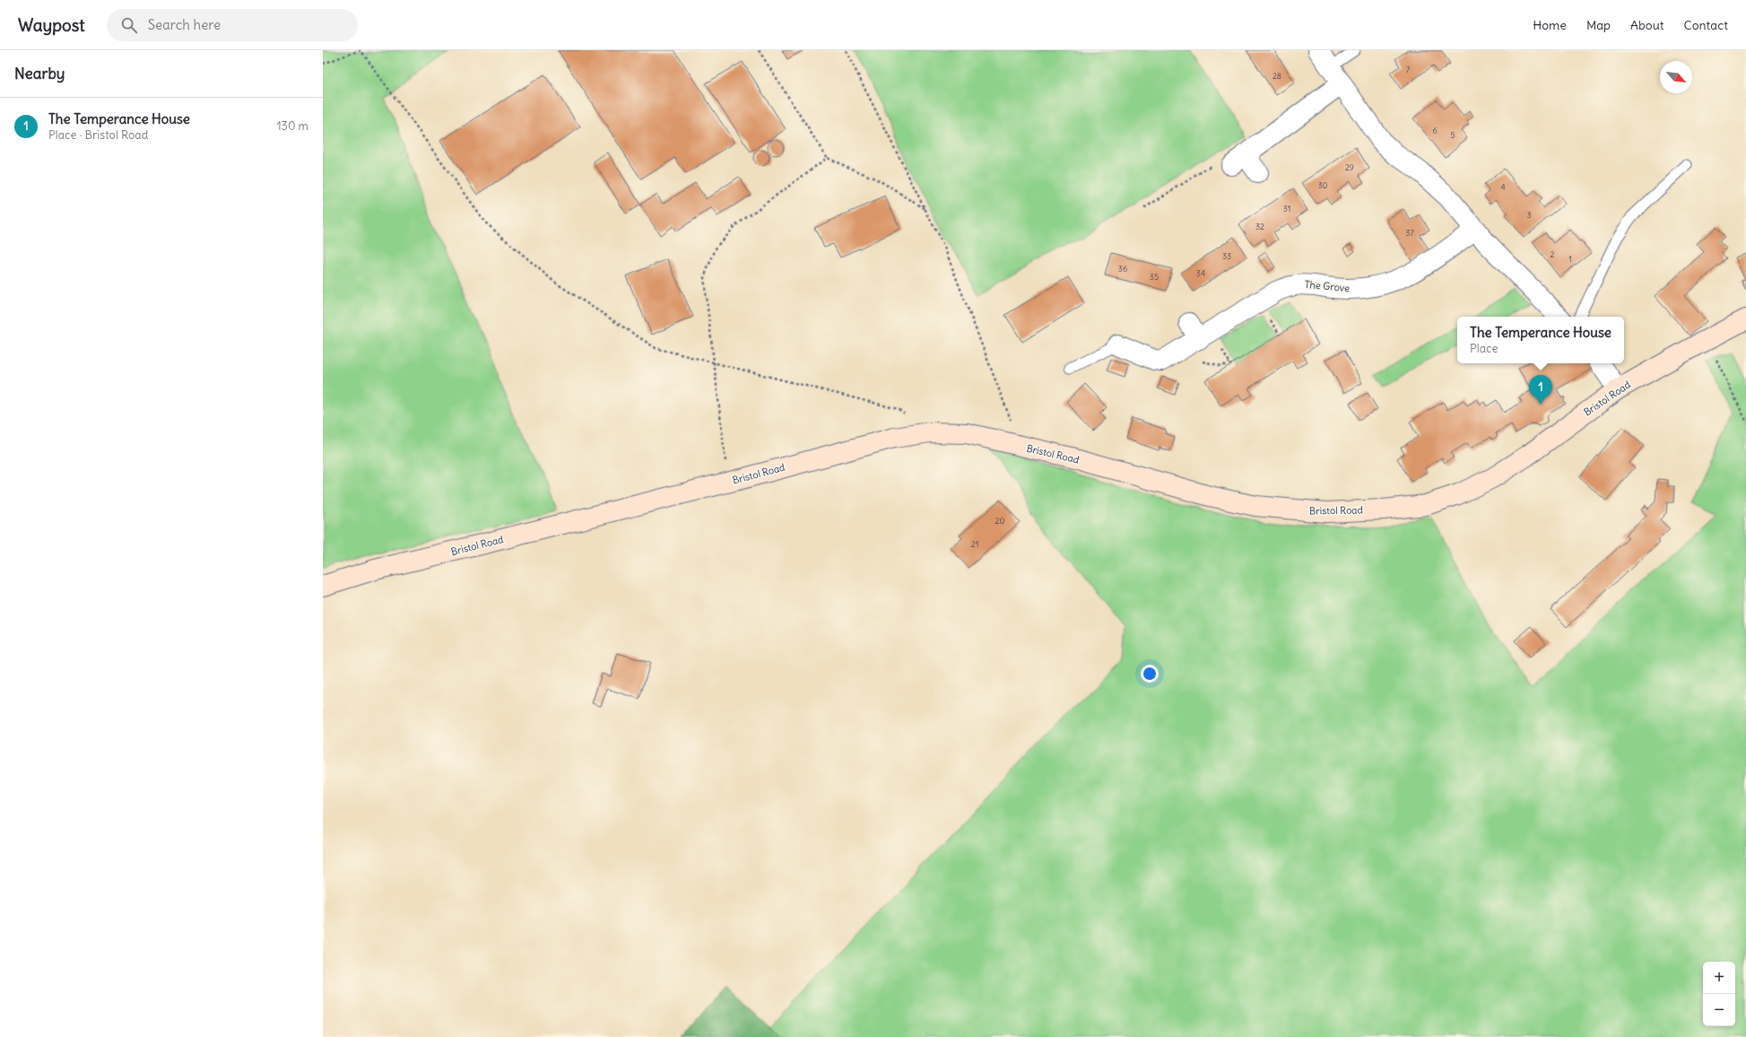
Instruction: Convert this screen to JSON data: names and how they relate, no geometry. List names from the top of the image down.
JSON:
{
  "streets": {
    "main road": ["Bristol Road"],
    "street": ["The Grove"]
  },
  "house_numbers": [
    "7",
    "28",
    "6",
    "5",
    "29",
    "30",
    "4",
    "31",
    "3",
    "32",
    "37",
    "2",
    "33",
    "1",
    "36",
    "34",
    "35",
    "20",
    "21"
  ],
  "north": "bottom right",
  "page": {
    "header": "Waypost",
    "search": "Search here",
    "nav": [
      "Home",
      "Map",
      "About",
      "Contact"
    ],
    "heading": "Nearby",
    "list": [
      {
        "mark": "1",
        "name": "The Temperance House",
        "note": "Place · Bristol Road",
        "value": "130 m"
      }
    ],
    "popup": ["The Temperance House", "Place"],
    "pins": "1",
    "map_buttons": ["+", "−"]
  }
}
